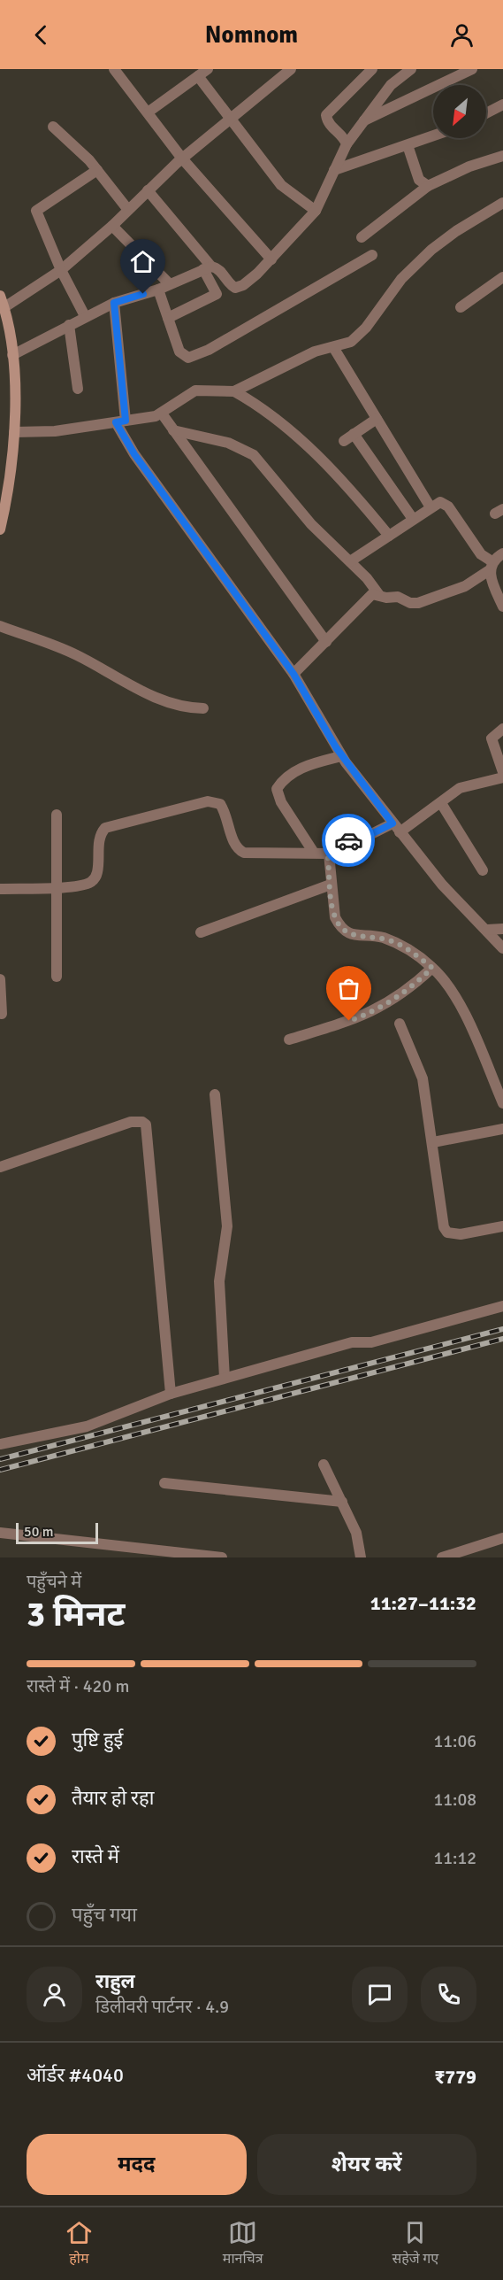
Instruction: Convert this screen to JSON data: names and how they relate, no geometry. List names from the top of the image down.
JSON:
{
  "scale_bar": "50 m",
  "north": "bottom left",
  "page": {
    "header": "Nomnom",
    "scale": "50 m",
    "heading": ["3 मिनट", "पहुँचने में", "11:27–11:32"],
    "panel": [
      "राहुल",
      "डिलीवरी पार्टनर · 4.9",
      "ऑर्डर #4040",
      "₹779"
    ],
    "bar": "रास्ते में · 420 m",
    "list": [
      ["पुष्टि हुई", "11:06"],
      ["तैयार हो रहा", "11:08"],
      ["रास्ते में", "11:12"],
      "पहुँच गया"
    ],
    "buttons": ["मदद", "शेयर करें"],
    "tabs": ["होम", "मानचित्र", "सहेजे गए"]
  }
}
